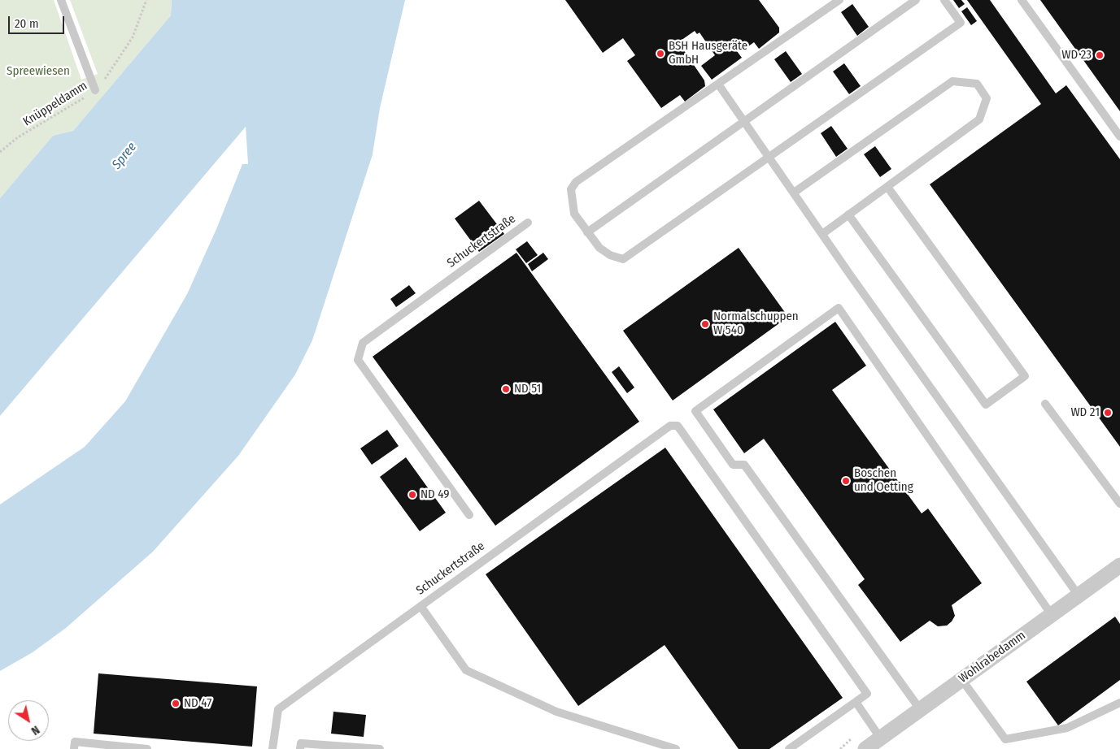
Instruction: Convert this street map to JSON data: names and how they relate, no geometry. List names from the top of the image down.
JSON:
{
  "streets": {
    "street": ["Wohlrabedamm"],
    "lane": ["Schuckertstraße"],
    "path": ["Knüppeldamm"]
  },
  "water": ["Spree"],
  "parks": ["Spreewiesen"],
  "places": [
    "BSH Hausgeräte GmbH",
    "WD 23",
    "Normalschuppen W 540",
    "ND 51",
    "WD 21",
    "Boschen und Oetting",
    "ND 49",
    "ND 47"
  ],
  "scale_bar": "20 m",
  "north": "bottom right"
}
